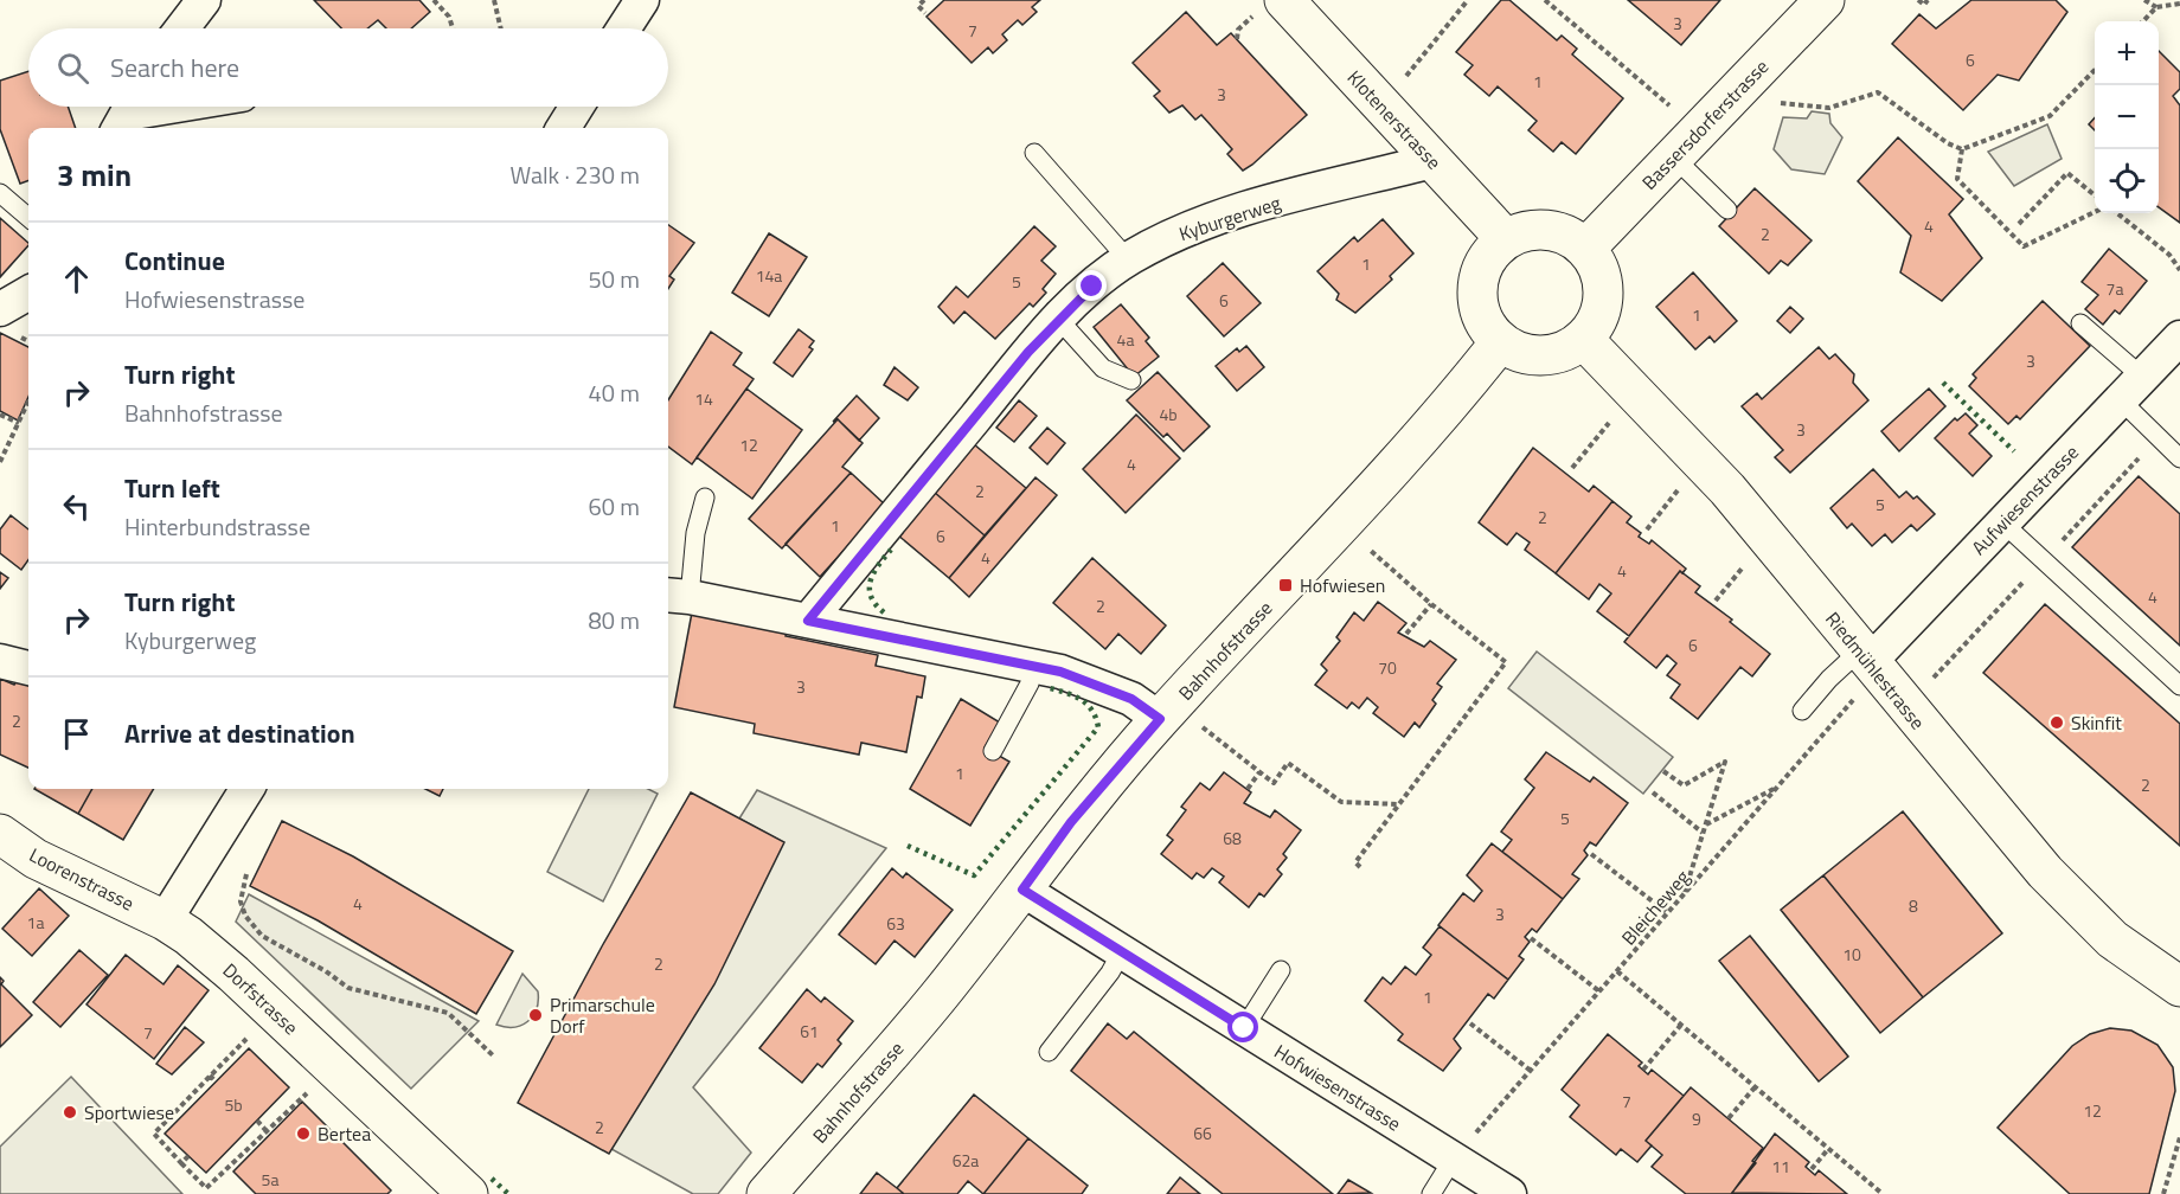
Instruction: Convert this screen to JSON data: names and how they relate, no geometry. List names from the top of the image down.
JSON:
{
  "streets": {
    "street": [
      "Klotenerstrasse",
      "Bassersdorferstrasse",
      "Kyburgerweg",
      "Aufwiesenstrasse",
      "Bahnhofstrasse",
      "Riedmühlestrasse",
      "Loorenstrasse",
      "Dorfstrasse",
      "Hofwiesenstrasse"
    ],
    "path": ["Bleicheweg"]
  },
  "crossings": [
    ["Klotenerstrasse", "Bassersdorferstrasse"],
    ["Klotenerstrasse", "Kyburgerweg"],
    ["Klotenerstrasse", "Bahnhofstrasse"],
    ["Klotenerstrasse", "Riedmühlestrasse"],
    ["Bassersdorferstrasse", "Bahnhofstrasse"],
    ["Bassersdorferstrasse", "Riedmühlestrasse"],
    ["Aufwiesenstrasse", "Riedmühlestrasse"],
    ["Aufwiesenstrasse", "Bleicheweg"],
    ["Bahnhofstrasse", "Riedmühlestrasse"],
    ["Bahnhofstrasse", "Hofwiesenstrasse"],
    ["Riedmühlestrasse", "Bleicheweg"],
    ["Loorenstrasse", "Dorfstrasse"],
    ["Bleicheweg", "Hofwiesenstrasse"]
  ],
  "places": {
    "transit": ["Hofwiesen"],
    "other": [
      "Skinfit",
      "Primarschule Dorf",
      "Sportwiese",
      "Bertea"
    ]
  },
  "house_numbers": [
    "3",
    "7",
    "6",
    "1",
    "3",
    "4",
    "2",
    "1",
    "14a",
    "5",
    "7a",
    "6",
    "1",
    "4a",
    "3",
    "14",
    "4b",
    "3",
    "12",
    "4",
    "2",
    "5",
    "2",
    "1",
    "6",
    "4",
    "4",
    "4",
    "2",
    "6",
    "70",
    "3",
    "2",
    "1",
    "2",
    "5",
    "68",
    "4",
    "8",
    "3",
    "1a",
    "63",
    "10",
    "2",
    "1",
    "61",
    "7",
    "7",
    "5b",
    "12",
    "9",
    "2",
    "66",
    "62a",
    "11",
    "5a"
  ],
  "page": {
    "map_buttons": ["+", "−"],
    "search": "Search here",
    "heading": ["3 min", "Walk · 230 m"],
    "list": [
      ["Continue", "Hofwiesenstrasse", "50 m"],
      ["Turn right", "Bahnhofstrasse", "40 m"],
      ["Turn left", "Hinterbundstrasse", "60 m"],
      ["Turn right", "Kyburgerweg", "80 m"],
      "Arrive at destination"
    ]
  }
}
